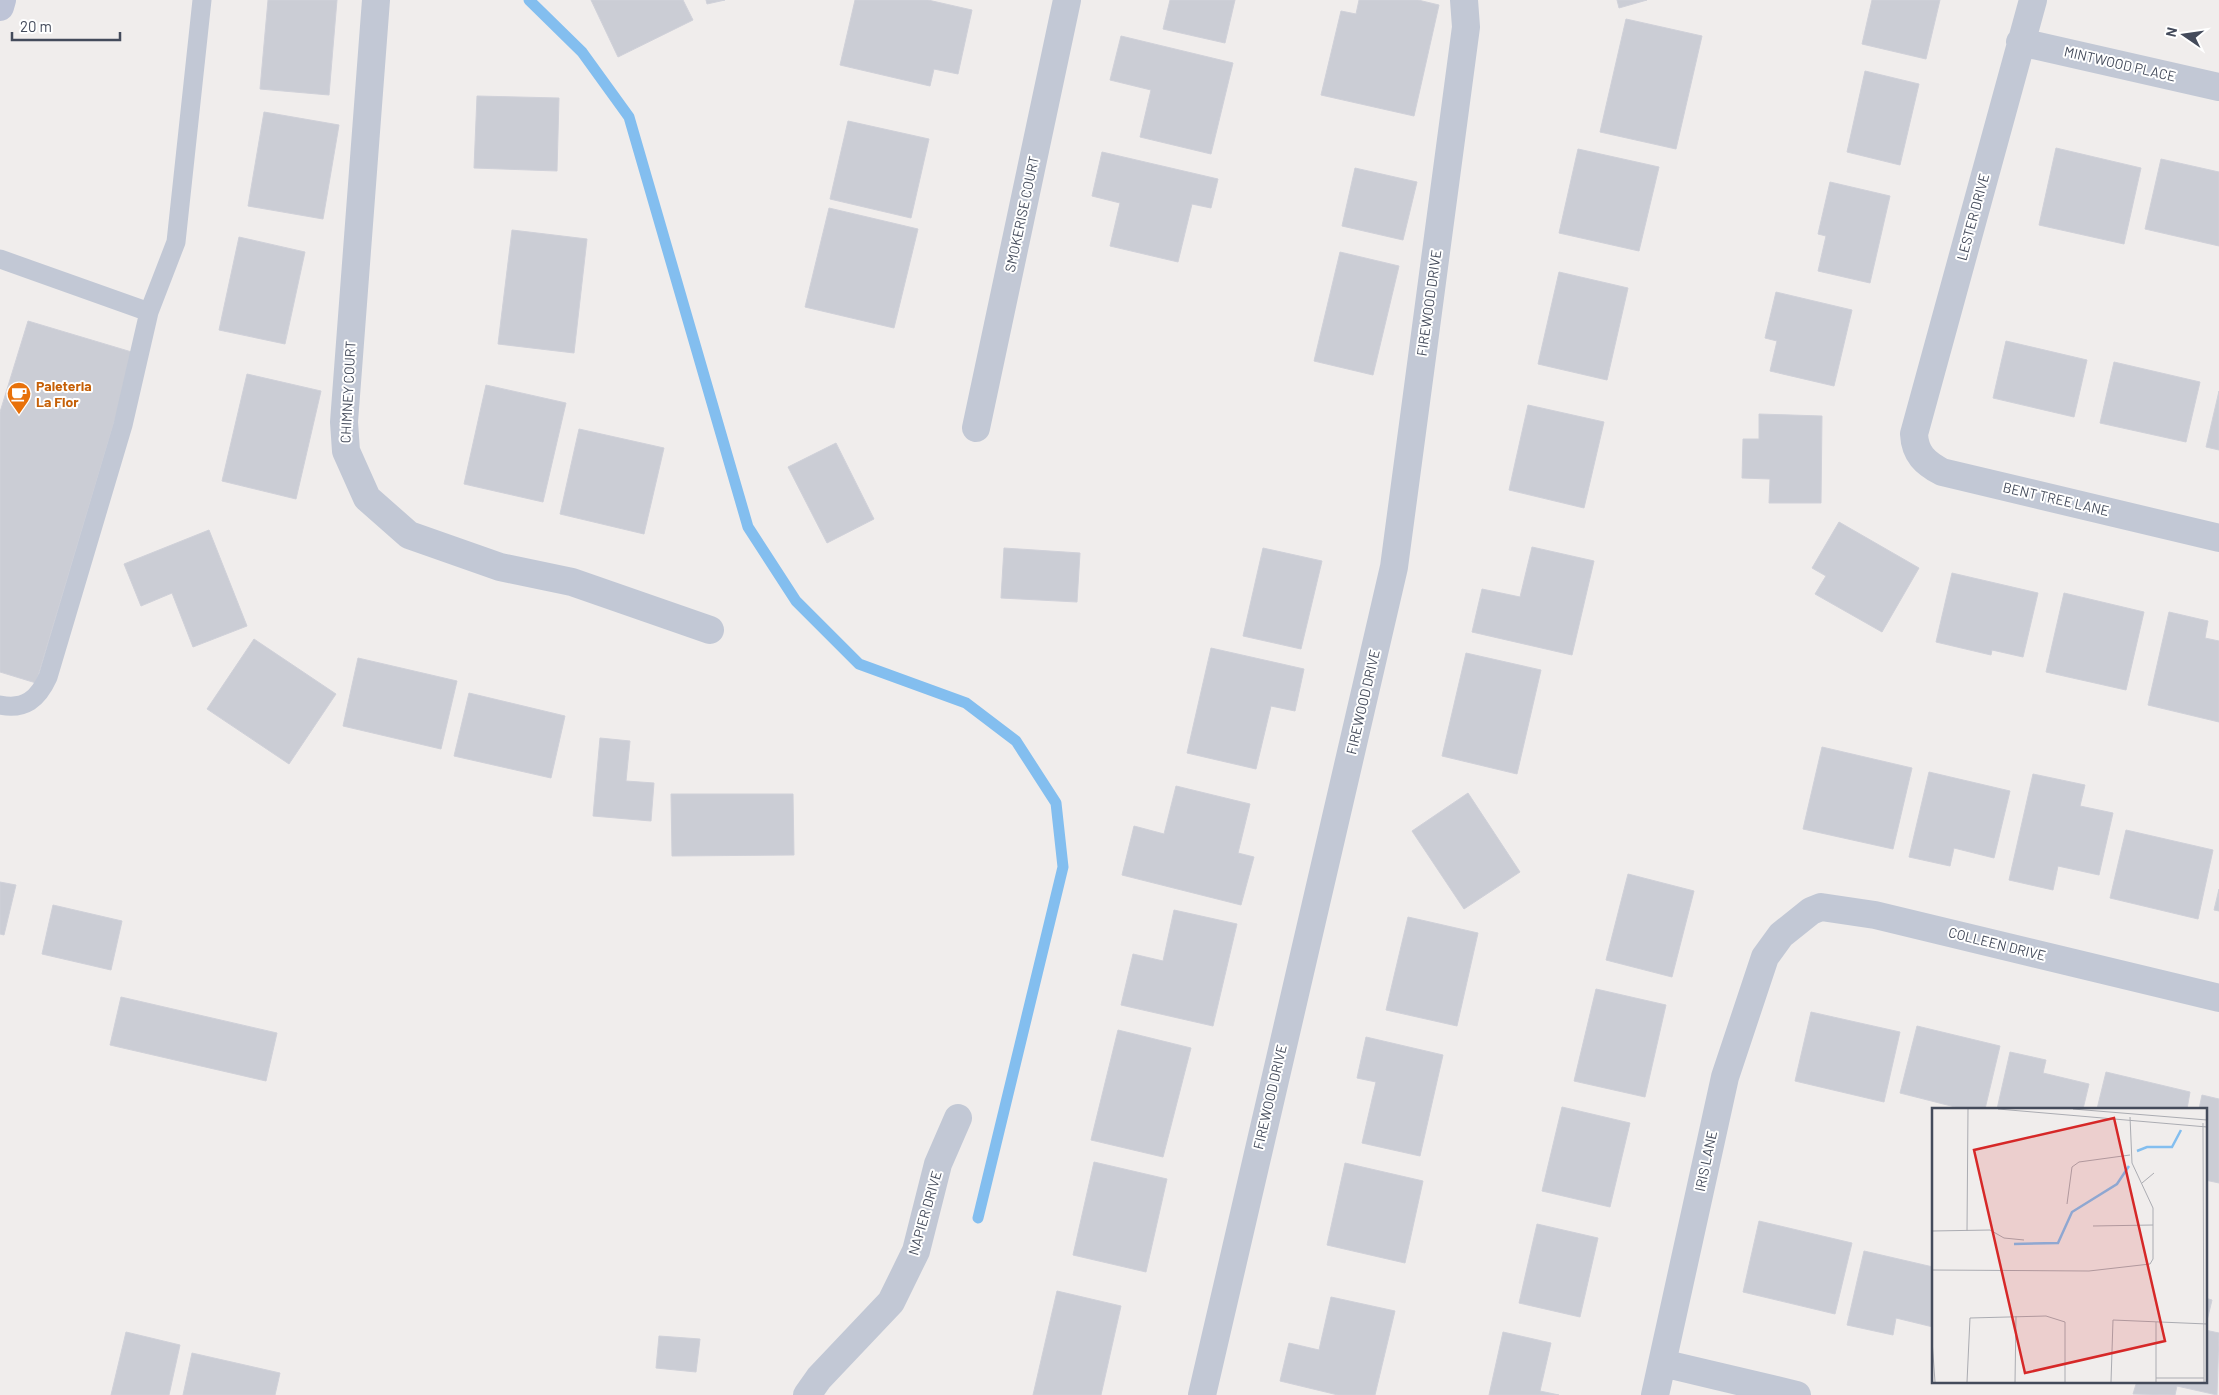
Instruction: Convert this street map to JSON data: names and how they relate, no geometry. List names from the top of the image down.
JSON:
{
  "streets": {
    "street": [
      "MINTWOOD PLACE",
      "SMOKERISE COURT",
      "LESTER DRIVE",
      "FIREWOOD DRIVE",
      "CHIMNEY COURT",
      "BENT TREE LANE",
      "COLLEEN DRIVE",
      "IRIS LANE",
      "NAPIER DRIVE"
    ]
  },
  "crossings": [
    ["MINTWOOD PLACE", "LESTER DRIVE"],
    ["LESTER DRIVE", "BENT TREE LANE"],
    ["COLLEEN DRIVE", "IRIS LANE"]
  ],
  "places": {
    "cafe": ["Paleteria La Flor"]
  },
  "scale_bar": "20 m",
  "north": "left"
}
